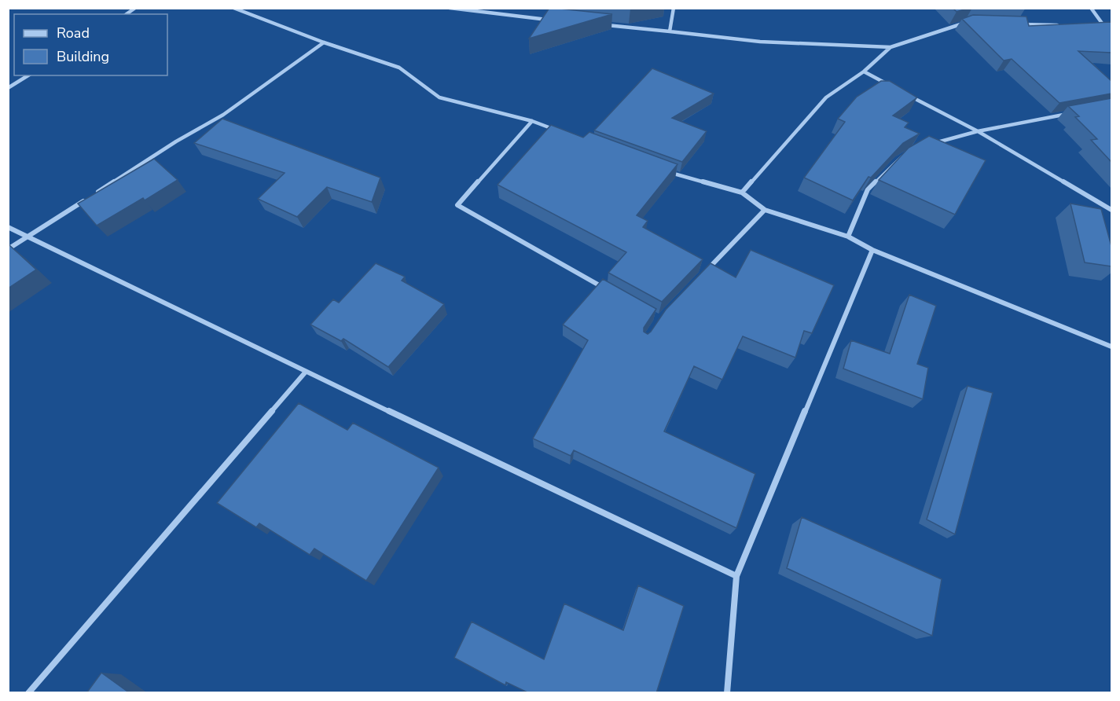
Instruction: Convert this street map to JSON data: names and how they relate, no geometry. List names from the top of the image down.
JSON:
{
  "legend": ["Road", "Building"]
}
